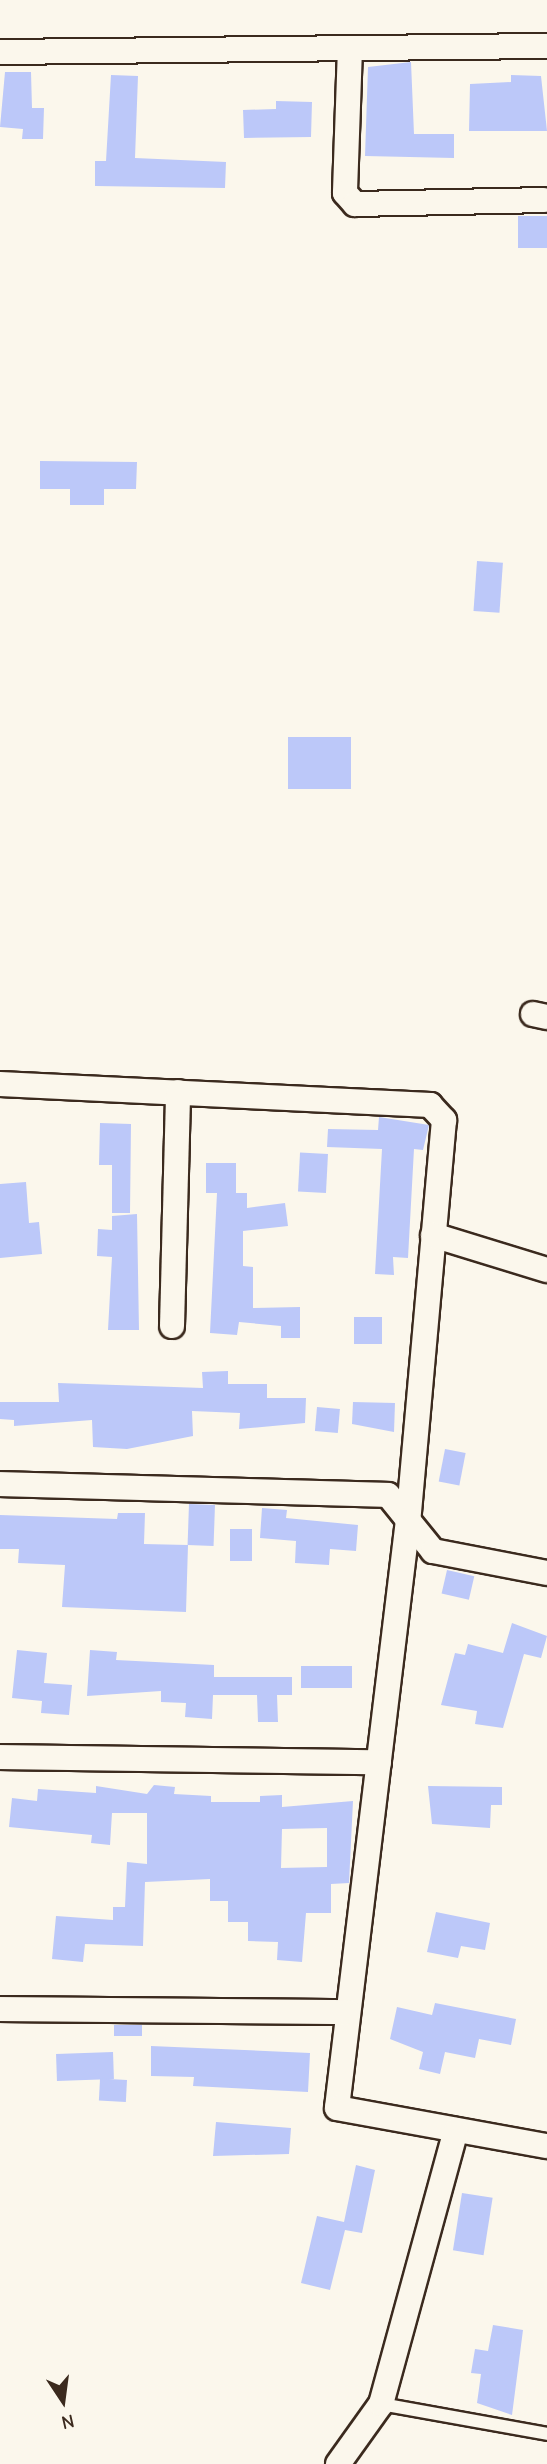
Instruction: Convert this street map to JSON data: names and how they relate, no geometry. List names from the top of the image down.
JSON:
{
  "north": "bottom"
}
